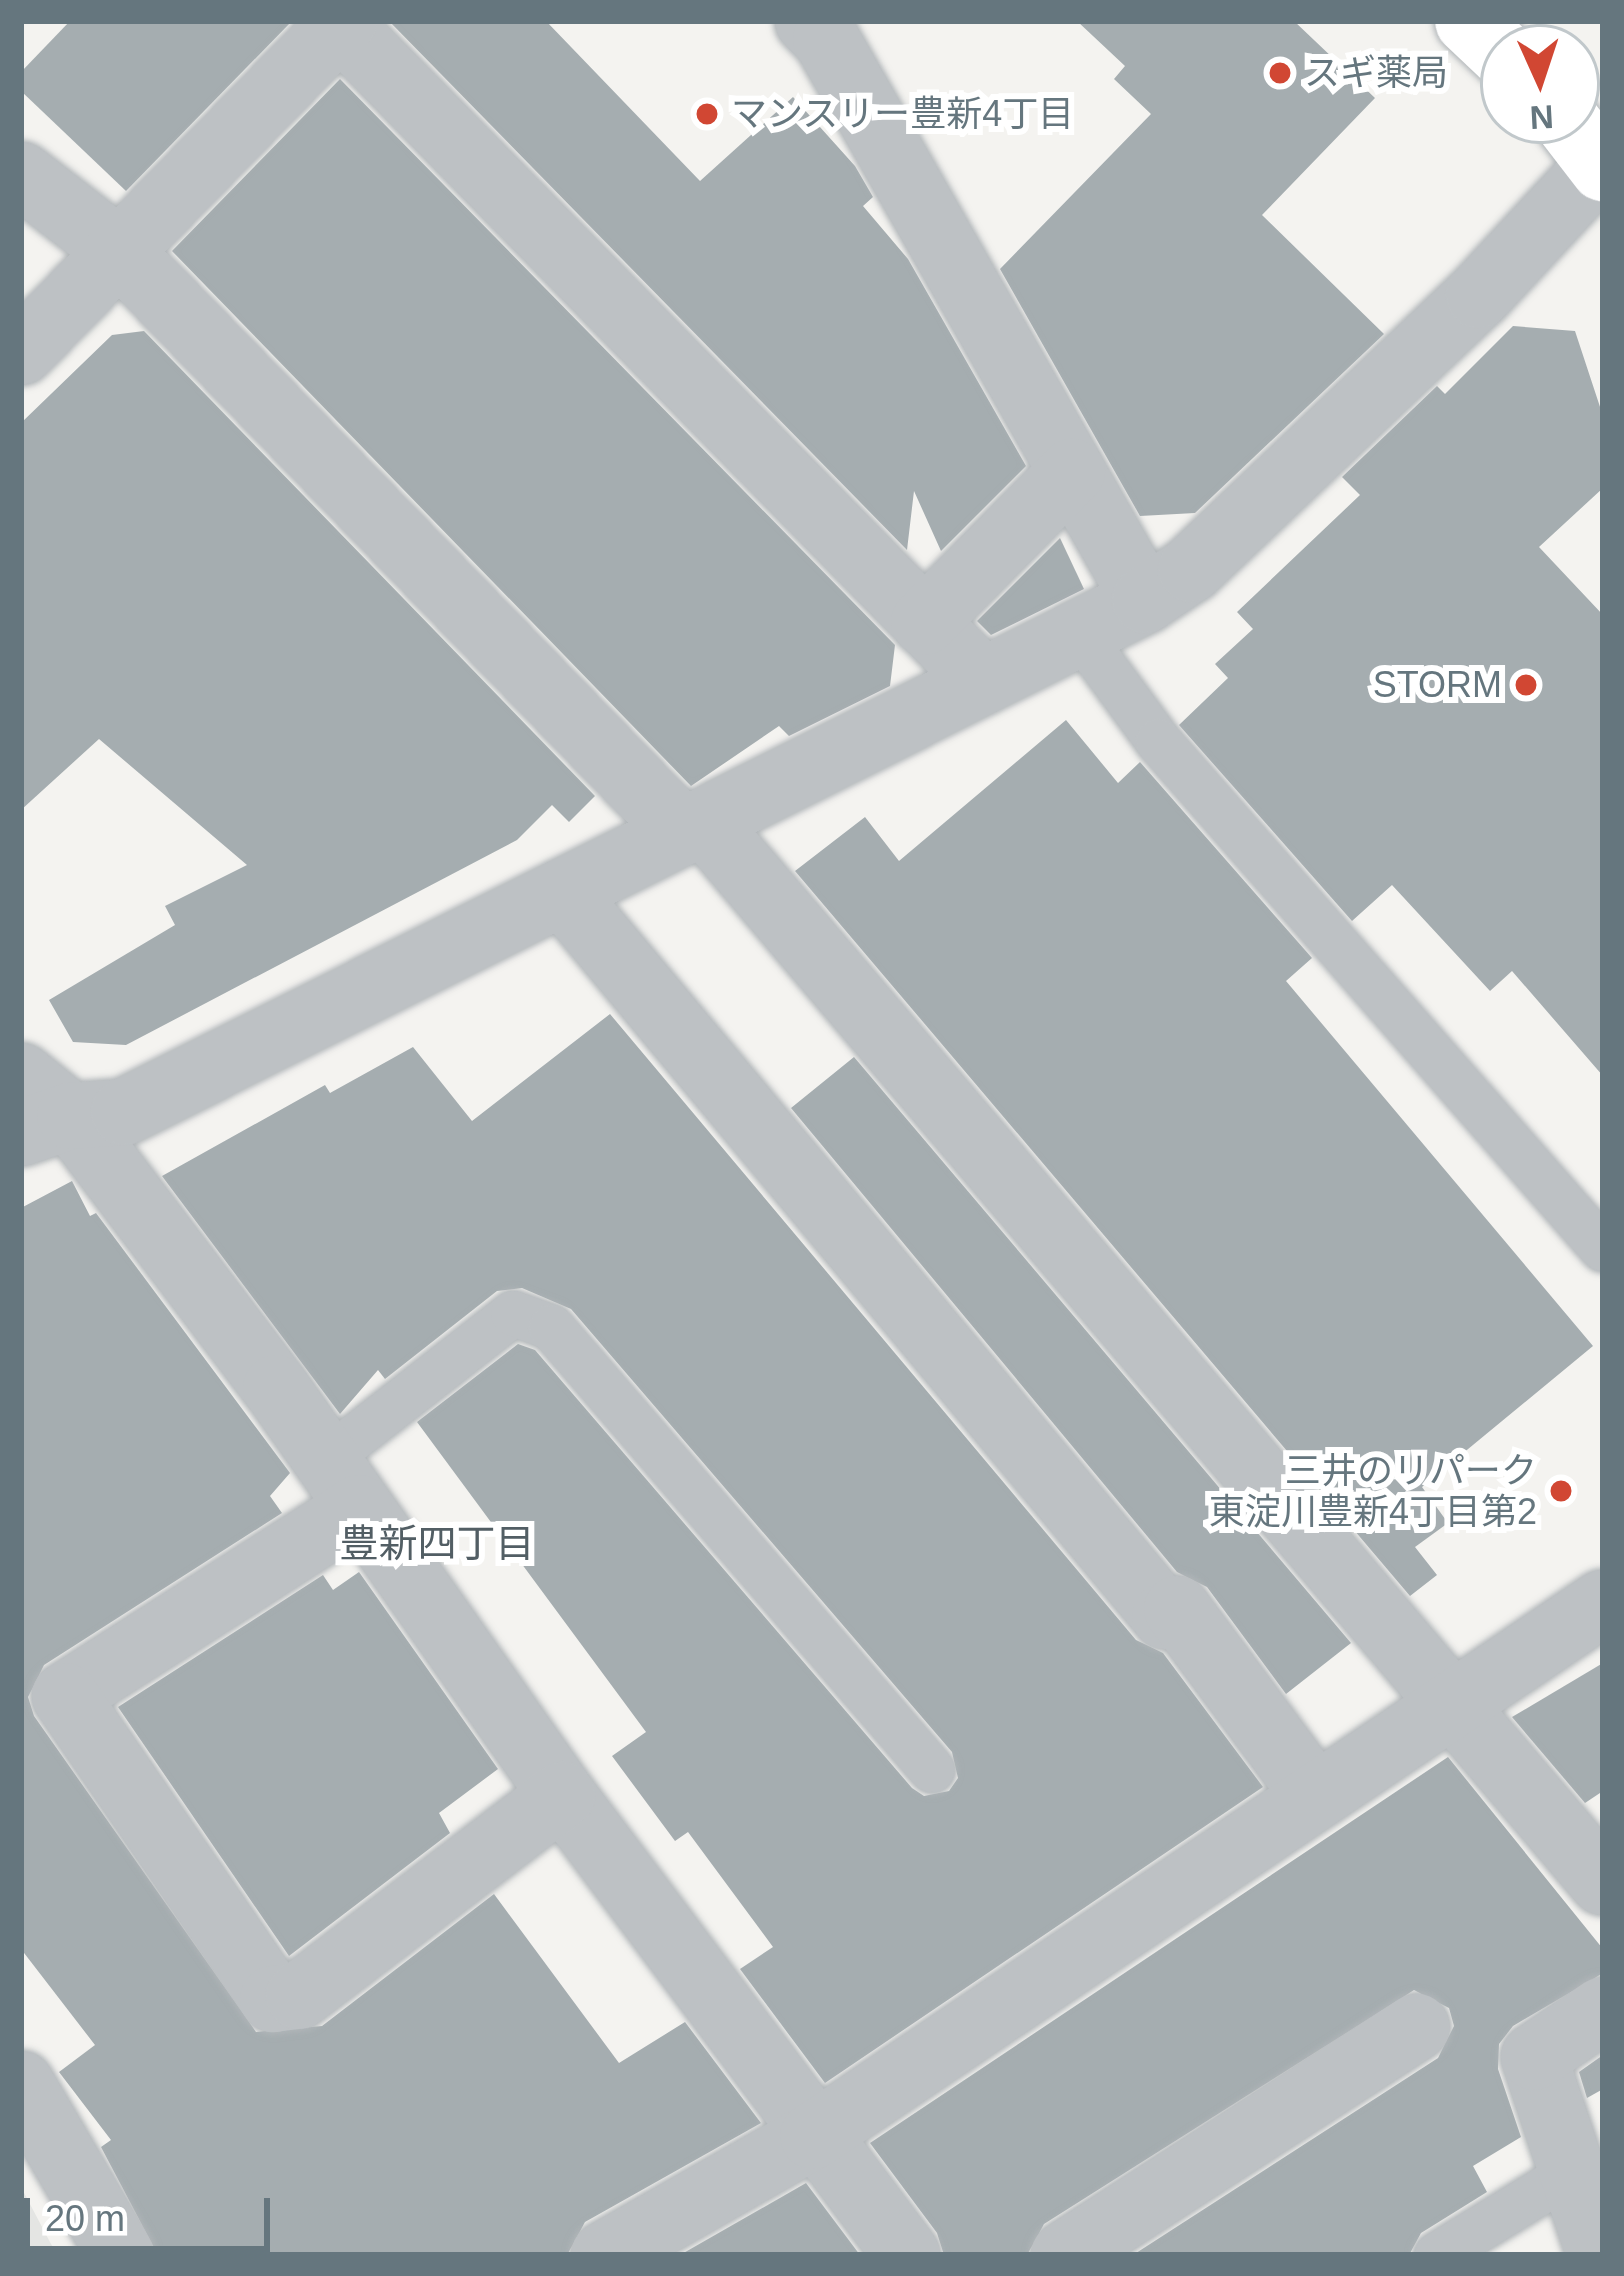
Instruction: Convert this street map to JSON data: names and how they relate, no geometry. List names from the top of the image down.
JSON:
{
  "districts": ["豊新四丁目"],
  "places": [
    "スギ薬局",
    "マンスリー豊新4丁目",
    "STORM",
    "三井のリパーク 東淀川豊新4丁目第2"
  ],
  "scale_bar": "20 m",
  "north": "bottom"
}
